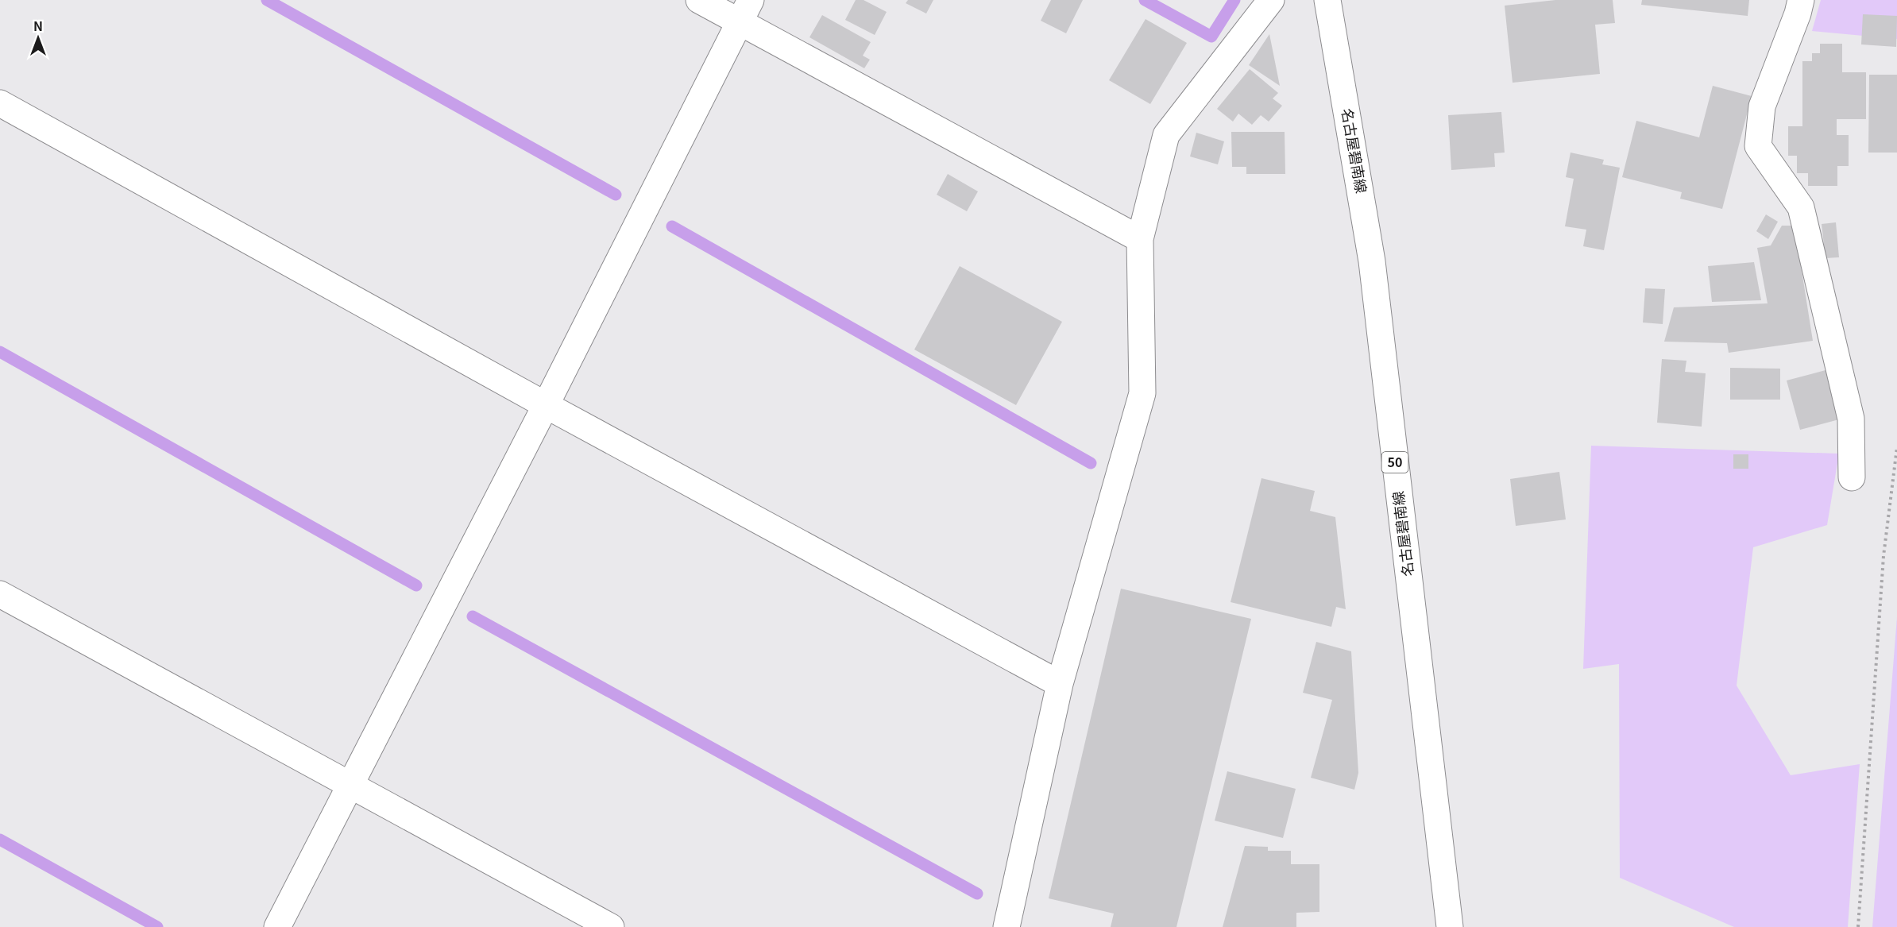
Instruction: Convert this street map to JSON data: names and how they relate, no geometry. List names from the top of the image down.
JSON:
{
  "streets": {
    "street": ["名古屋碧南線", "50"]
  },
  "north": "top"
}
